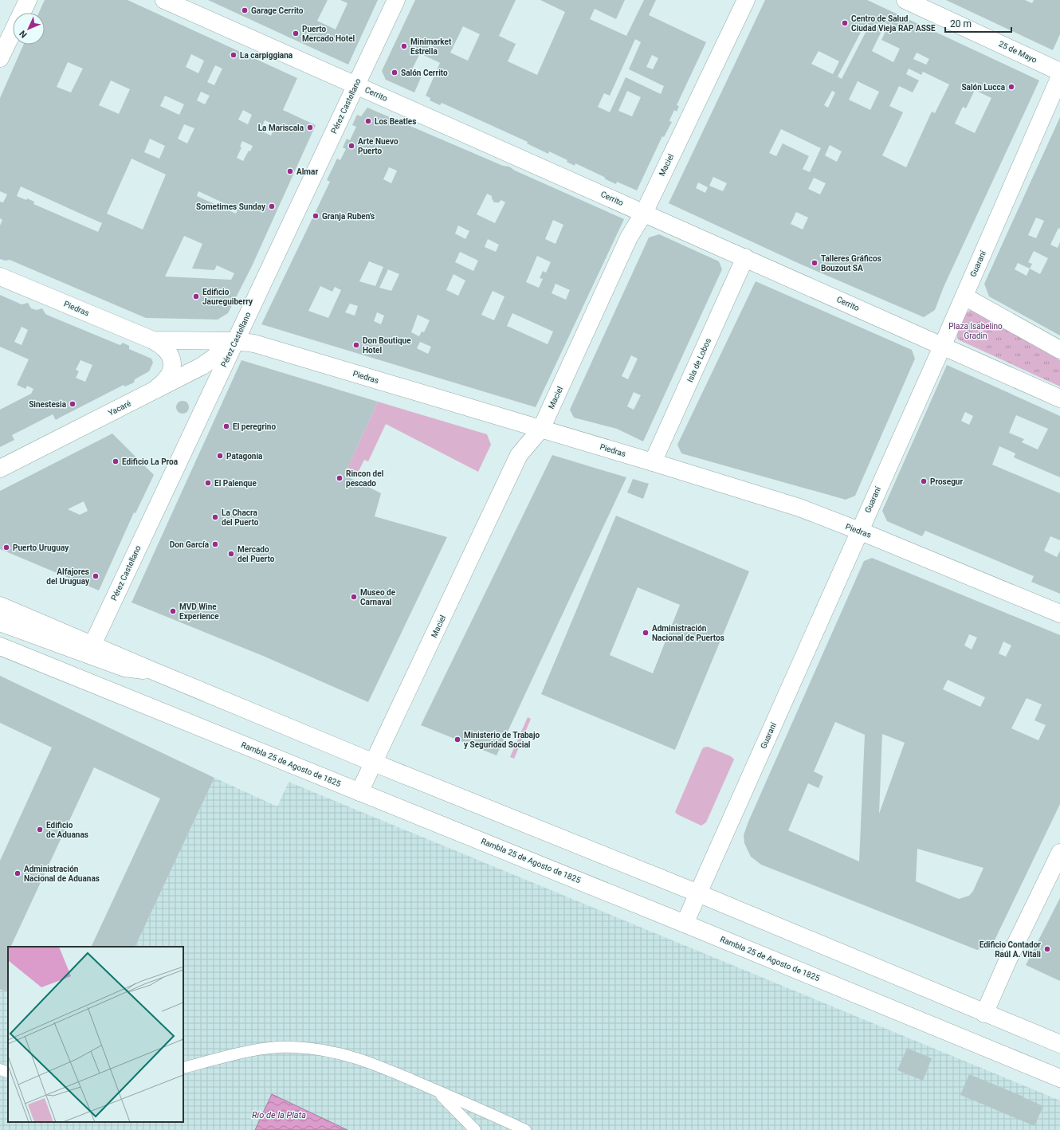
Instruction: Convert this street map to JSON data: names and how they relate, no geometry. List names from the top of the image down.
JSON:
{
  "streets": {
    "street": [
      "25 de Mayo",
      "Cerrito",
      "Pérez Castellano",
      "Maciel",
      "Guaraní",
      "Piedras",
      "Isla de Lobos",
      "Yacaré",
      "Rambla 25 de Agosto de 1825"
    ]
  },
  "crossings": [
    ["Cerrito", "Pérez Castellano"],
    ["Cerrito", "Maciel"],
    ["Cerrito", "Guaraní"],
    ["Cerrito", "Isla de Lobos"],
    ["Pérez Castellano", "Piedras"],
    ["Pérez Castellano", "Yacaré"],
    ["Maciel", "Piedras"],
    ["Maciel", "Rambla 25 de Agosto de 1825"],
    ["Guaraní", "Piedras"],
    ["Guaraní", "Rambla 25 de Agosto de 1825"],
    ["Piedras", "Isla de Lobos"],
    ["Piedras", "Yacaré"]
  ],
  "water": ["Río de la Plata"],
  "parks": ["Plaza Isabelino Gradin"],
  "places": [
    "Garage Cerrito",
    "Centro de Salud Ciudad Vieja RAP ASSE",
    "Puerto Mercado Hotel",
    "Minimarket Estrella",
    "La carpiggiana",
    "Salón Cerrito",
    "Salón Lucca",
    "Los Beatles",
    "La Mariscala",
    "Arte Nuevo Puerto",
    "Almar",
    "Sometimes Sunday",
    "Granja Ruben's",
    "Talleres Gráficos Bouzout SA",
    "Edificio Jaureguiberry",
    "Don Boutique Hotel",
    "Sinestesia",
    "El peregrino",
    "Patagonia",
    "Edificio La Proa",
    "Rincon del pescado",
    "Prosegur",
    "El Palenque",
    "La Chacra del Puerto",
    "Don García",
    "Puerto Uruguay",
    "Mercado del Puerto",
    "Alfajores del Uruguay",
    "Museo de Carnaval",
    "MVD Wine Experience",
    "Administración Nacional de Puertos",
    "Ministerio de Trabajo y Seguridad Social",
    "Edificio de Aduanas",
    "Administración Nacional de Aduanas",
    "Edificio Contador Raúl A. Vitali"
  ],
  "scale_bar": "20 m",
  "north": "bottom left"
}
